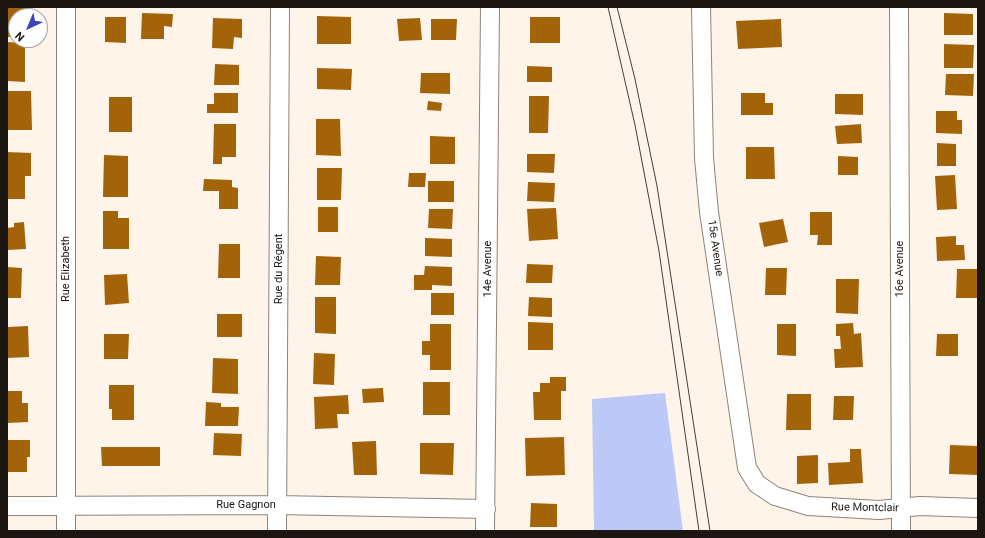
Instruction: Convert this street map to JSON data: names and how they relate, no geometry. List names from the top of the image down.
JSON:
{
  "streets": {
    "street": [
      "15e Avenue",
      "Rue Elizabeth",
      "Rue du Régent",
      "14e Avenue",
      "16e Avenue",
      "Rue Gagnon",
      "Rue Montclair"
    ]
  },
  "crossings": [
    ["15e Avenue", "Rue Montclair"],
    ["Rue Elizabeth", "Rue Gagnon"],
    ["Rue du Régent", "Rue Gagnon"],
    ["14e Avenue", "Rue Gagnon"],
    ["16e Avenue", "Rue Montclair"]
  ],
  "north": "bottom left"
}
